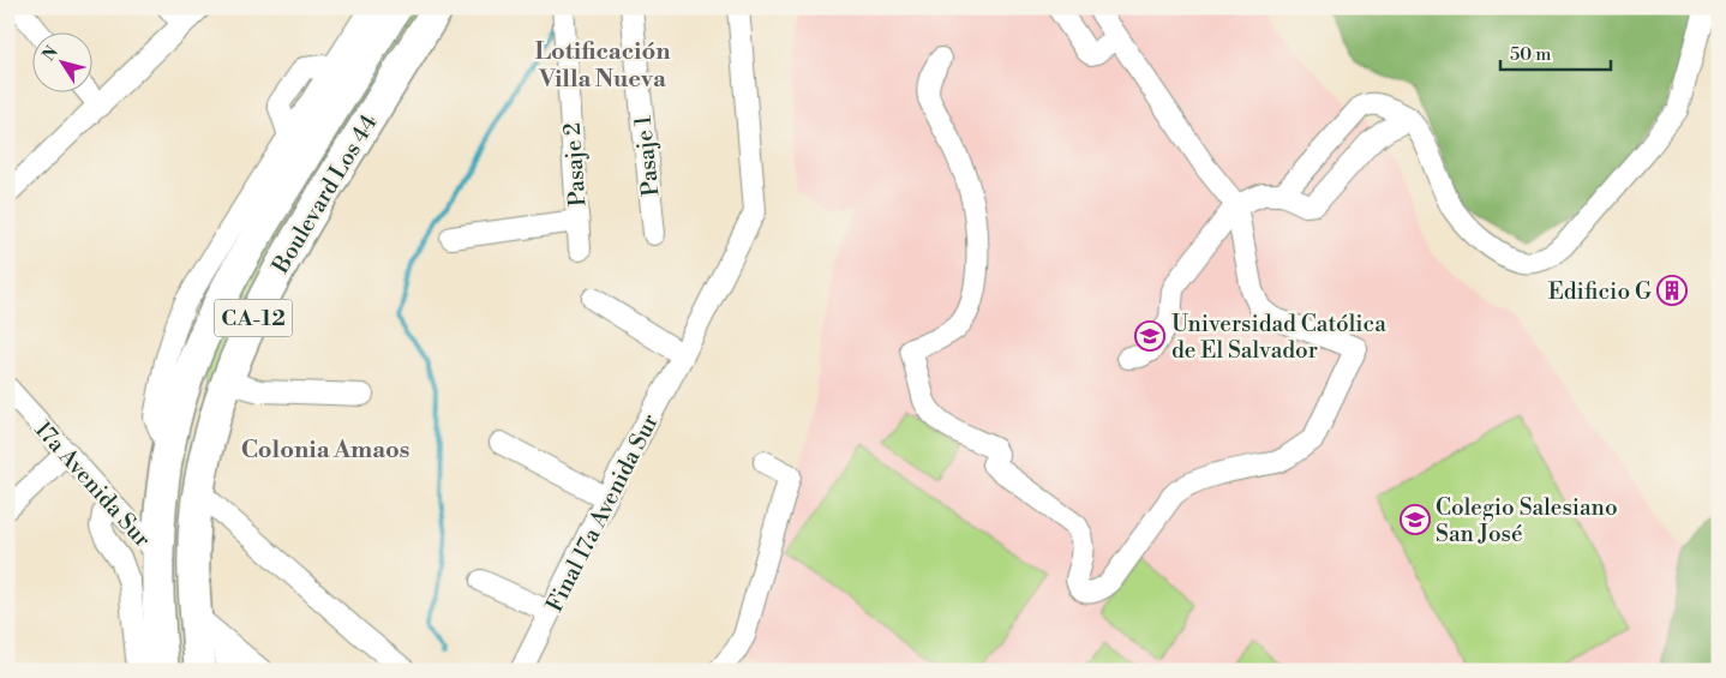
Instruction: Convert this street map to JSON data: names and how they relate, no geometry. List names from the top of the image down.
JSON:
{
  "streets": {
    "highway": ["Boulevard Los 44", "CA-12"],
    "street": [
      "Pasaje 1",
      "Pasaje 2",
      "17a Avenida Sur",
      "Final 17a Avenida Sur"
    ]
  },
  "crossings": [
    ["Boulevard Los 44", "17a Avenida Sur"]
  ],
  "districts": ["Lotificación Villa Nueva", "Colonia Amaos"],
  "places": {
    "building": ["Edificio G"],
    "school or university": ["Universidad Católica de El Salvador", "Colegio Salesiano San José"]
  },
  "scale_bar": "50 m",
  "north": "top left"
}
